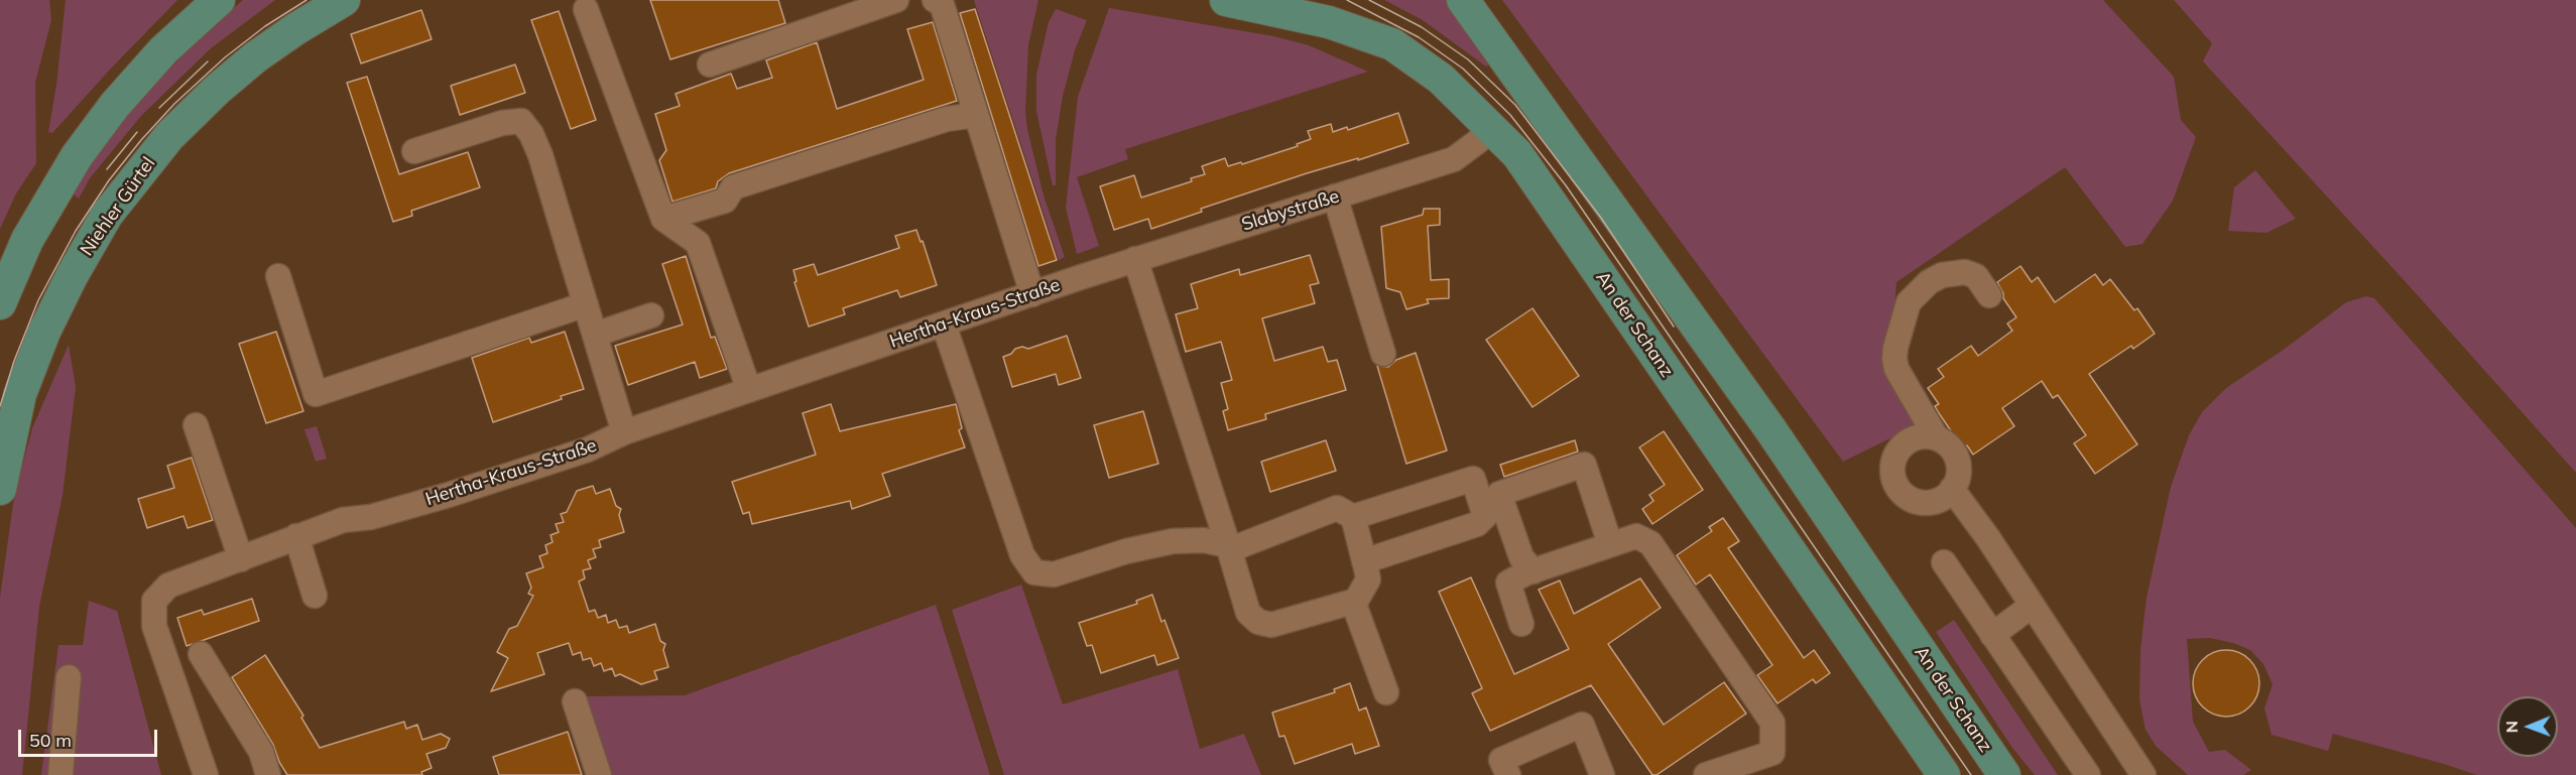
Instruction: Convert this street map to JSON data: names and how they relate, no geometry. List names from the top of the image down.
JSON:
{
  "streets": {
    "main road": ["Niehler Gürtel", "An der Schanz"],
    "street": ["Slabystraße", "Hertha-Kraus-Straße"]
  },
  "crossings": [
    ["Slabystraße", "Hertha-Kraus-Straße"],
    ["Slabystraße", "An der Schanz"]
  ],
  "scale_bar": "50 m",
  "north": "left"
}
